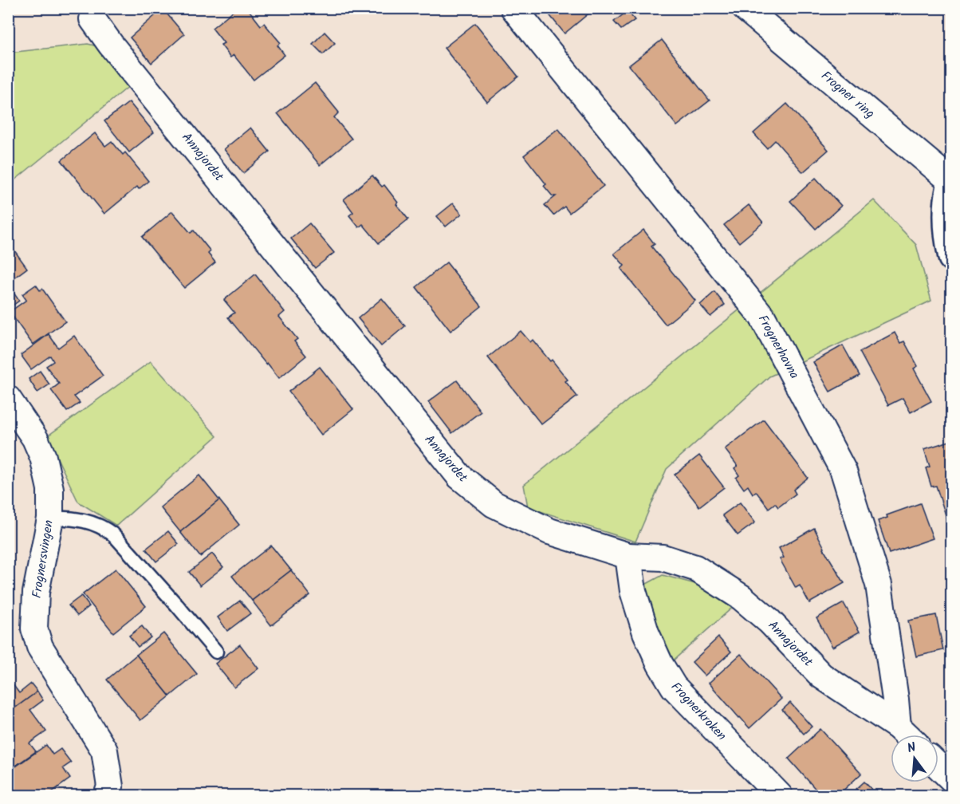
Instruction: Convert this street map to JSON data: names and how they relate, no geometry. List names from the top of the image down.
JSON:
{
  "streets": {
    "street": [
      "Frogner ring",
      "Annajordet",
      "Frognerhavna",
      "Frognersvingen",
      "Frognerkroken"
    ]
  },
  "crossings": [
    ["Annajordet", "Frognerhavna"],
    ["Annajordet", "Frognerkroken"]
  ],
  "north": "top"
}
